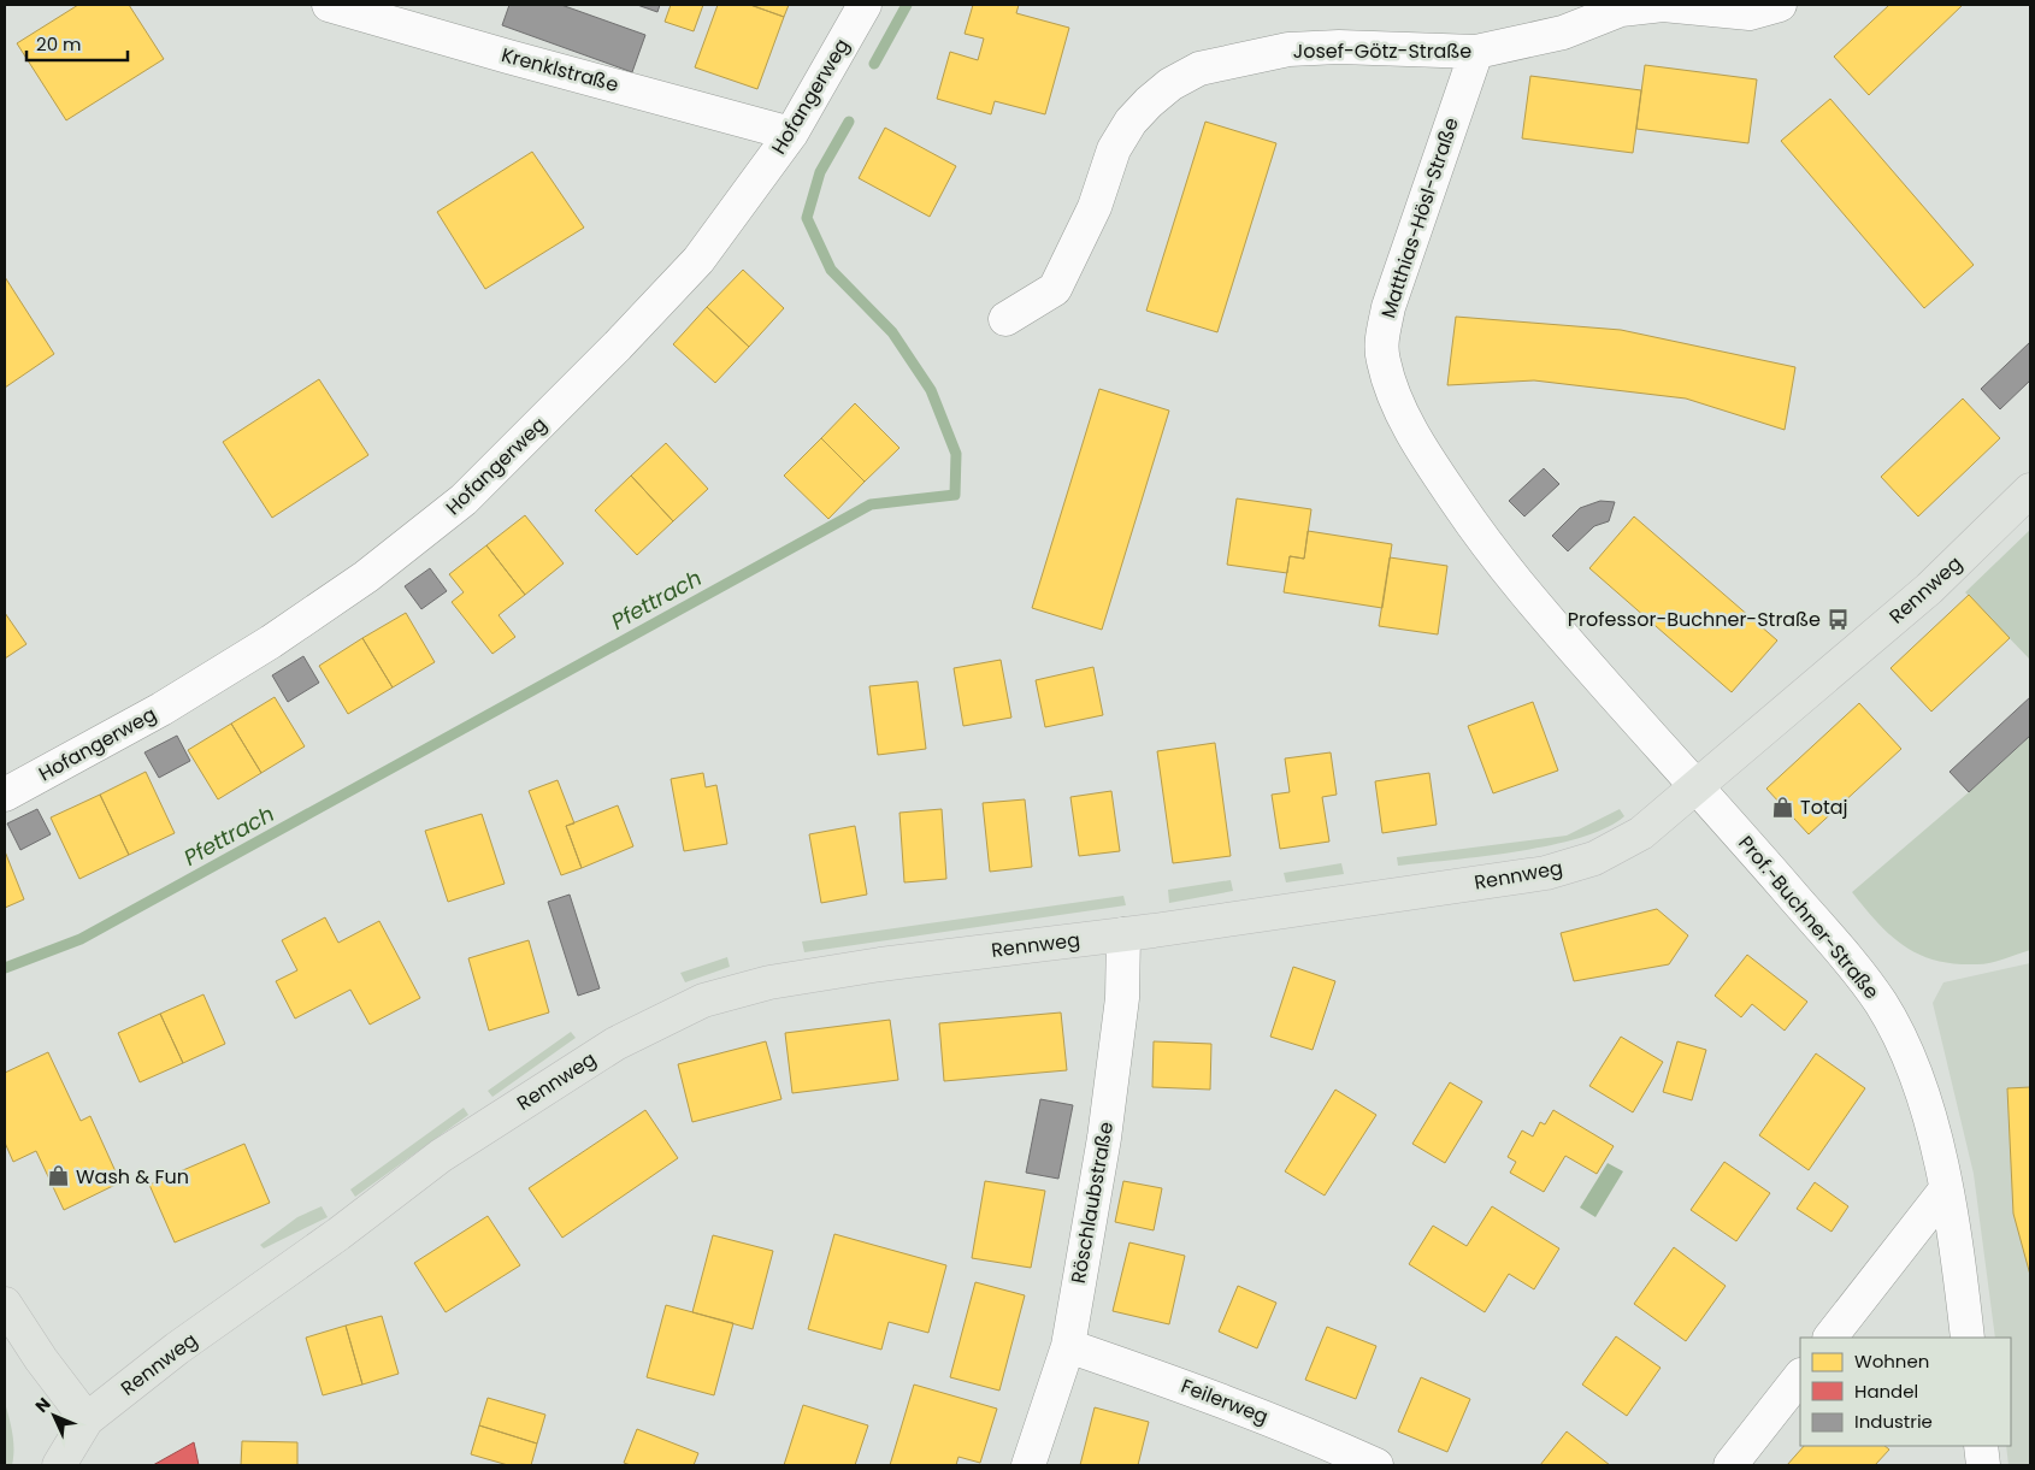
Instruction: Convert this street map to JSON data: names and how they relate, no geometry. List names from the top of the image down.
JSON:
{
  "streets": {
    "main road": ["Rennweg"],
    "street": [
      "Josef-Götz-Straße",
      "Krenklstraße",
      "Hofangerweg",
      "Matthias-Hösl-Straße",
      "Prof.-Buchner-Straße",
      "Röschlaubstraße",
      "Feilerweg"
    ]
  },
  "crossings": [
    ["Josef-Götz-Straße", "Matthias-Hösl-Straße"],
    ["Krenklstraße", "Hofangerweg"],
    ["Matthias-Hösl-Straße", "Rennweg"],
    ["Matthias-Hösl-Straße", "Prof.-Buchner-Straße"],
    ["Rennweg", "Prof.-Buchner-Straße"],
    ["Rennweg", "Röschlaubstraße"],
    ["Röschlaubstraße", "Feilerweg"]
  ],
  "water": ["Pfettrach"],
  "places": {
    "bus stop": ["Professor-Buchner-Straße"],
    "shop": ["Totaj", "Wash & Fun"]
  },
  "legend": ["Wohnen", "Handel", "Industrie"],
  "scale_bar": "20 m",
  "north": "top left"
}
